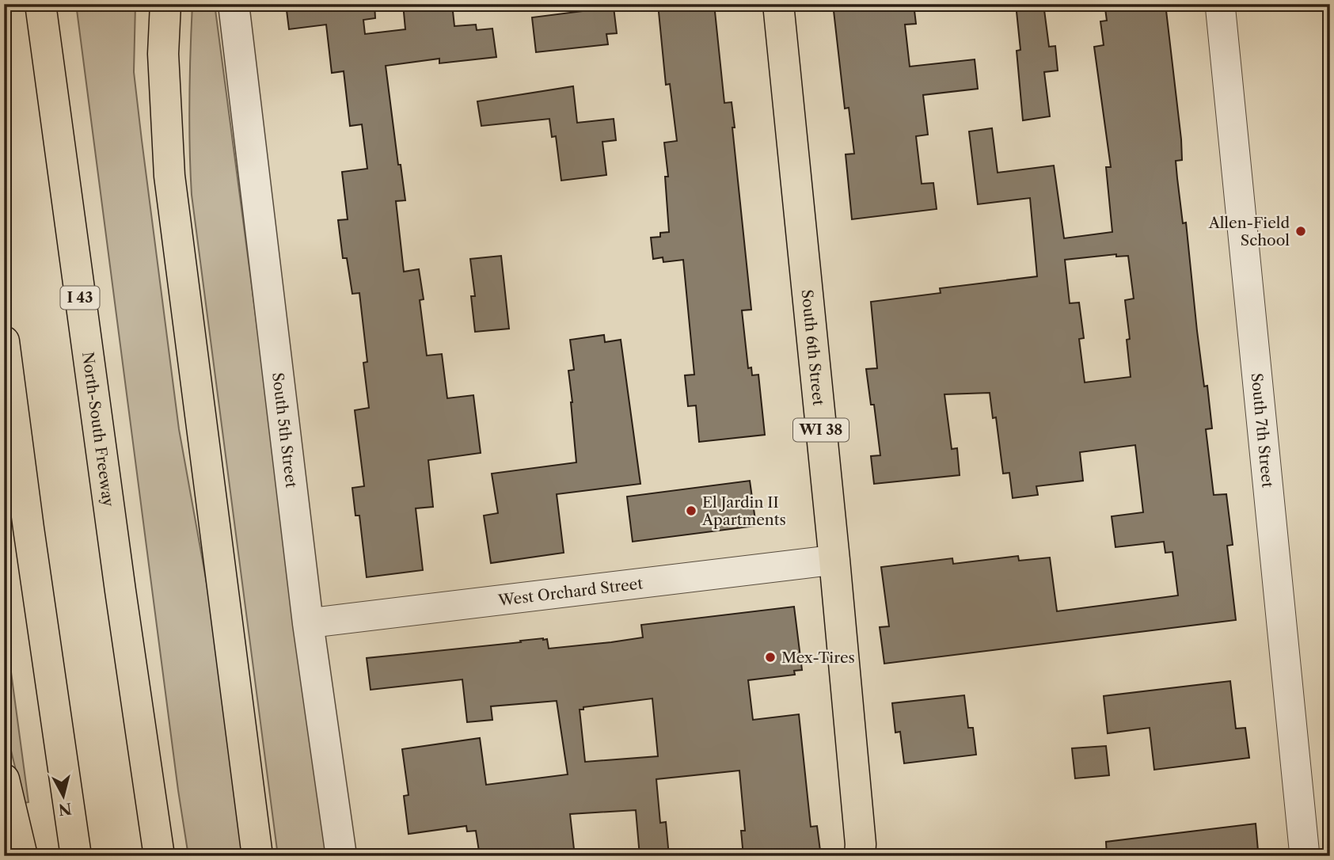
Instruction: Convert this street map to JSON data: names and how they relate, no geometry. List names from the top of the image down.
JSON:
{
  "streets": {
    "main road": [
      "I 43",
      "South 6th Street",
      "North-South Freeway",
      "WI 38"
    ],
    "street": ["South 5th Street", "South 7th Street", "West Orchard Street"]
  },
  "crossings": [
    ["South 6th Street", "West Orchard Street"],
    ["South 5th Street", "West Orchard Street"]
  ],
  "places": ["Allen-Field School", "El Jardin II Apartments", "Mex-Tires"],
  "north": "bottom"
}
